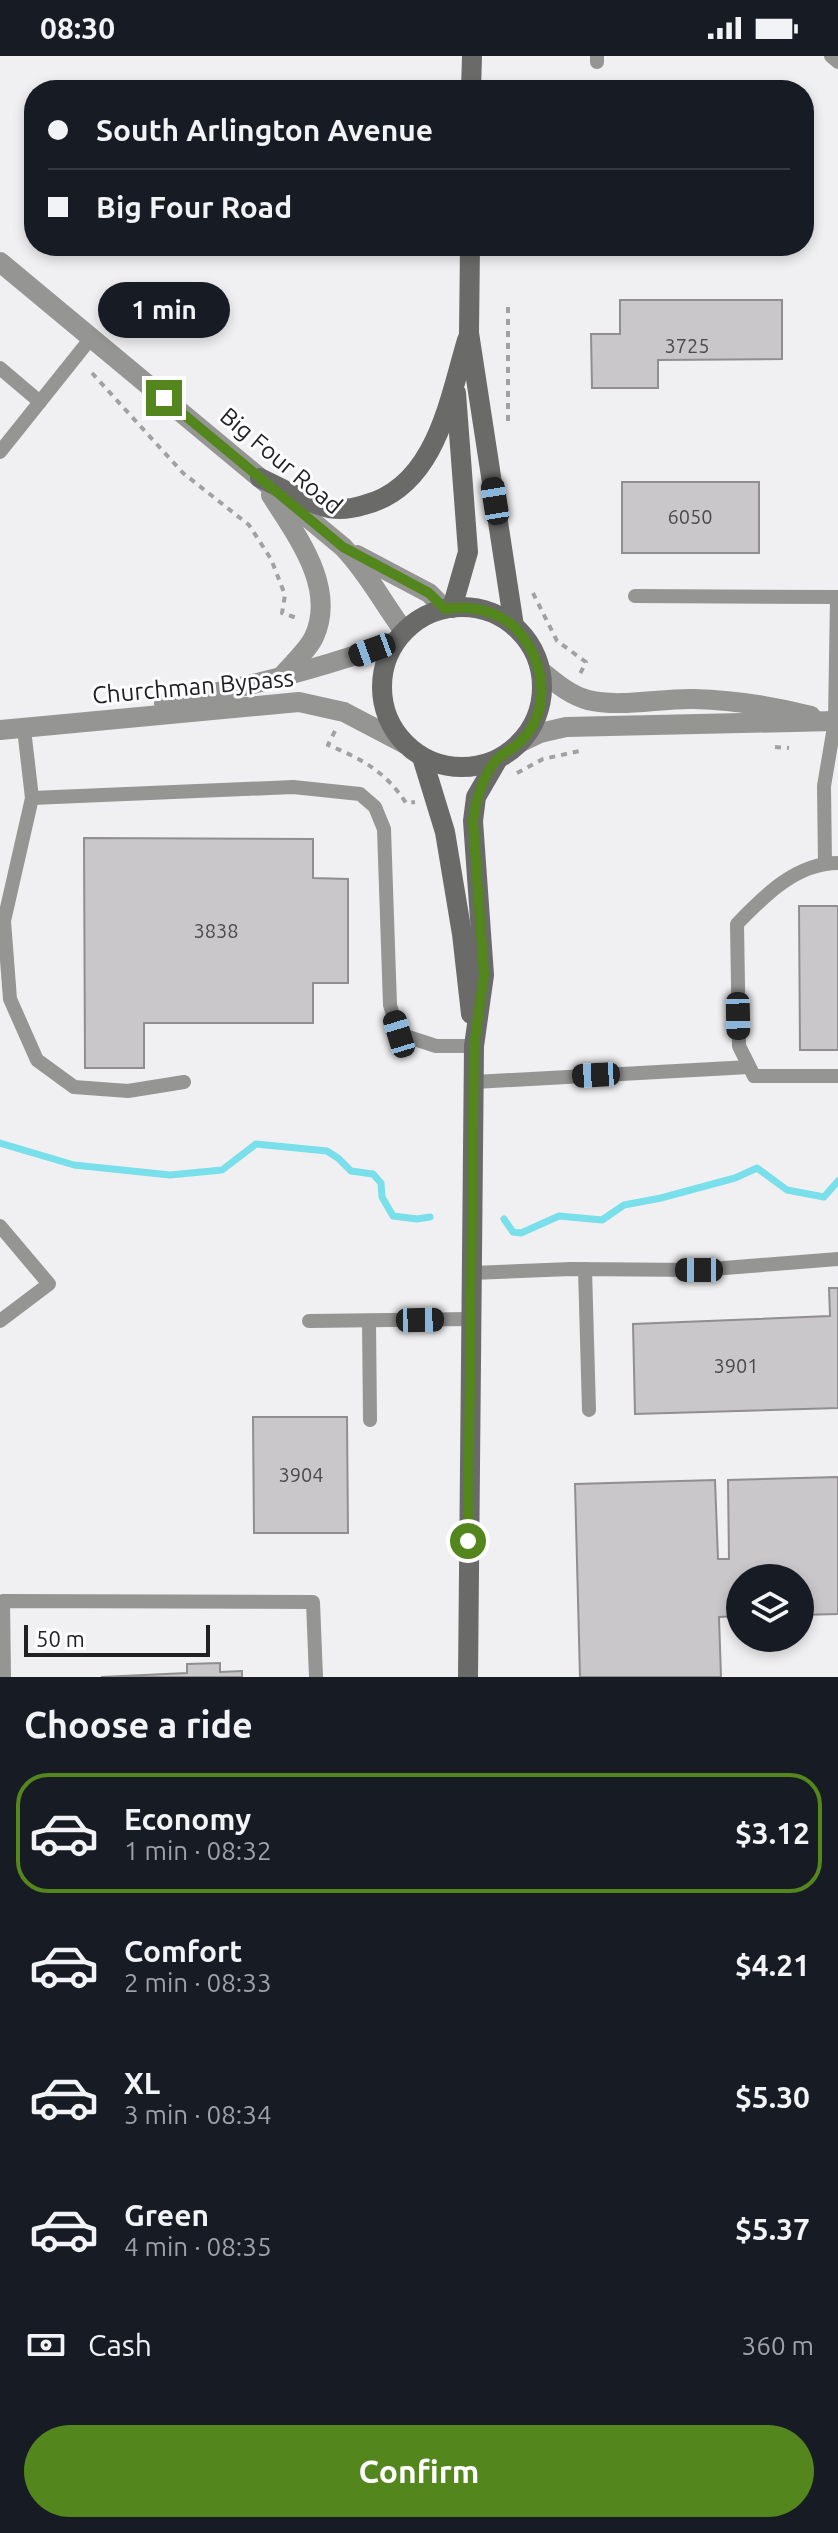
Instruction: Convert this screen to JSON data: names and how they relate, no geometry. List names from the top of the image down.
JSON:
{
  "streets": {
    "street": ["Big Four Road", "Churchman Bypass"]
  },
  "crossings": [
    ["Big Four Road", "Churchman Bypass"]
  ],
  "house_numbers": [
    "3725",
    "6050",
    "3838",
    "3901",
    "3904"
  ],
  "scale_bar": "50 m",
  "page": {
    "status": "08:30",
    "banner": ["South Arlington Avenue", "Big Four Road"],
    "bubble": "1 min",
    "scale": "50 m",
    "heading": "Choose a ride",
    "list": [
      {
        "name": "Economy",
        "note": "1 min · 08:32",
        "value": "$3.12"
      },
      {
        "name": "Comfort",
        "note": "2 min · 08:33",
        "value": "$4.21"
      },
      {
        "name": "XL",
        "note": "3 min · 08:34",
        "value": "$5.30"
      },
      {
        "name": "Green",
        "note": "4 min · 08:35",
        "value": "$5.37"
      }
    ],
    "pay": ["Cash", "360 m"],
    "buttons": "Confirm"
  }
}
